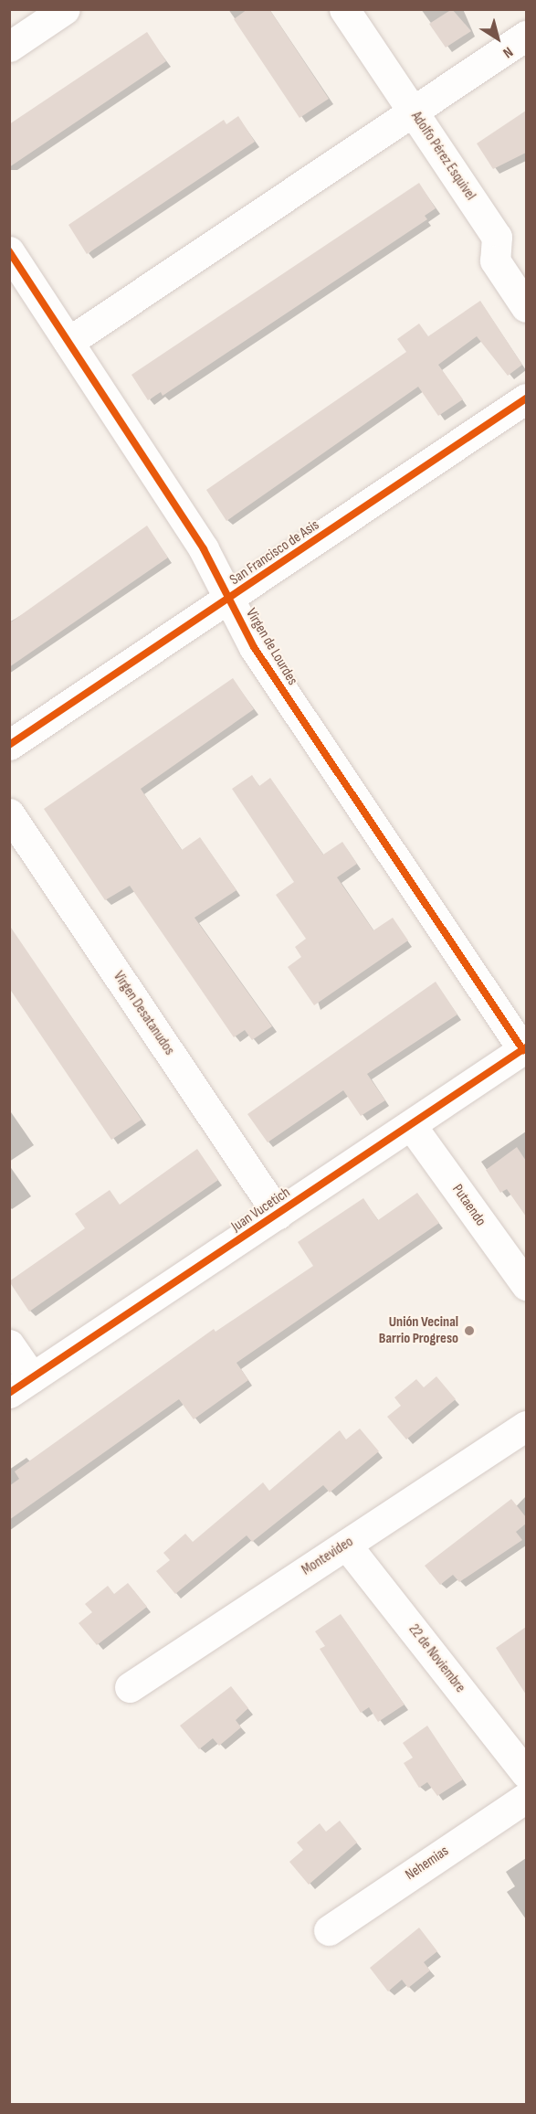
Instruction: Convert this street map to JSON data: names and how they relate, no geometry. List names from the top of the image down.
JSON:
{
  "streets": {
    "street": [
      "Adolfo Pérez Esquivel",
      "San Francisco de Asis",
      "Virgen de Lourdes",
      "Virgen Desatanudos",
      "Putaendo",
      "Juan Vucetich",
      "Montevideo",
      "22 de Noviembre",
      "Nehemias"
    ]
  },
  "crossings": [
    ["San Francisco de Asis", "Virgen de Lourdes"],
    ["Virgen de Lourdes", "Juan Vucetich"],
    ["Virgen Desatanudos", "Juan Vucetich"],
    ["Putaendo", "Juan Vucetich"],
    ["Montevideo", "22 de Noviembre"]
  ],
  "places": ["Unión Vecinal Barrio Progreso"],
  "north": "bottom right"
}
